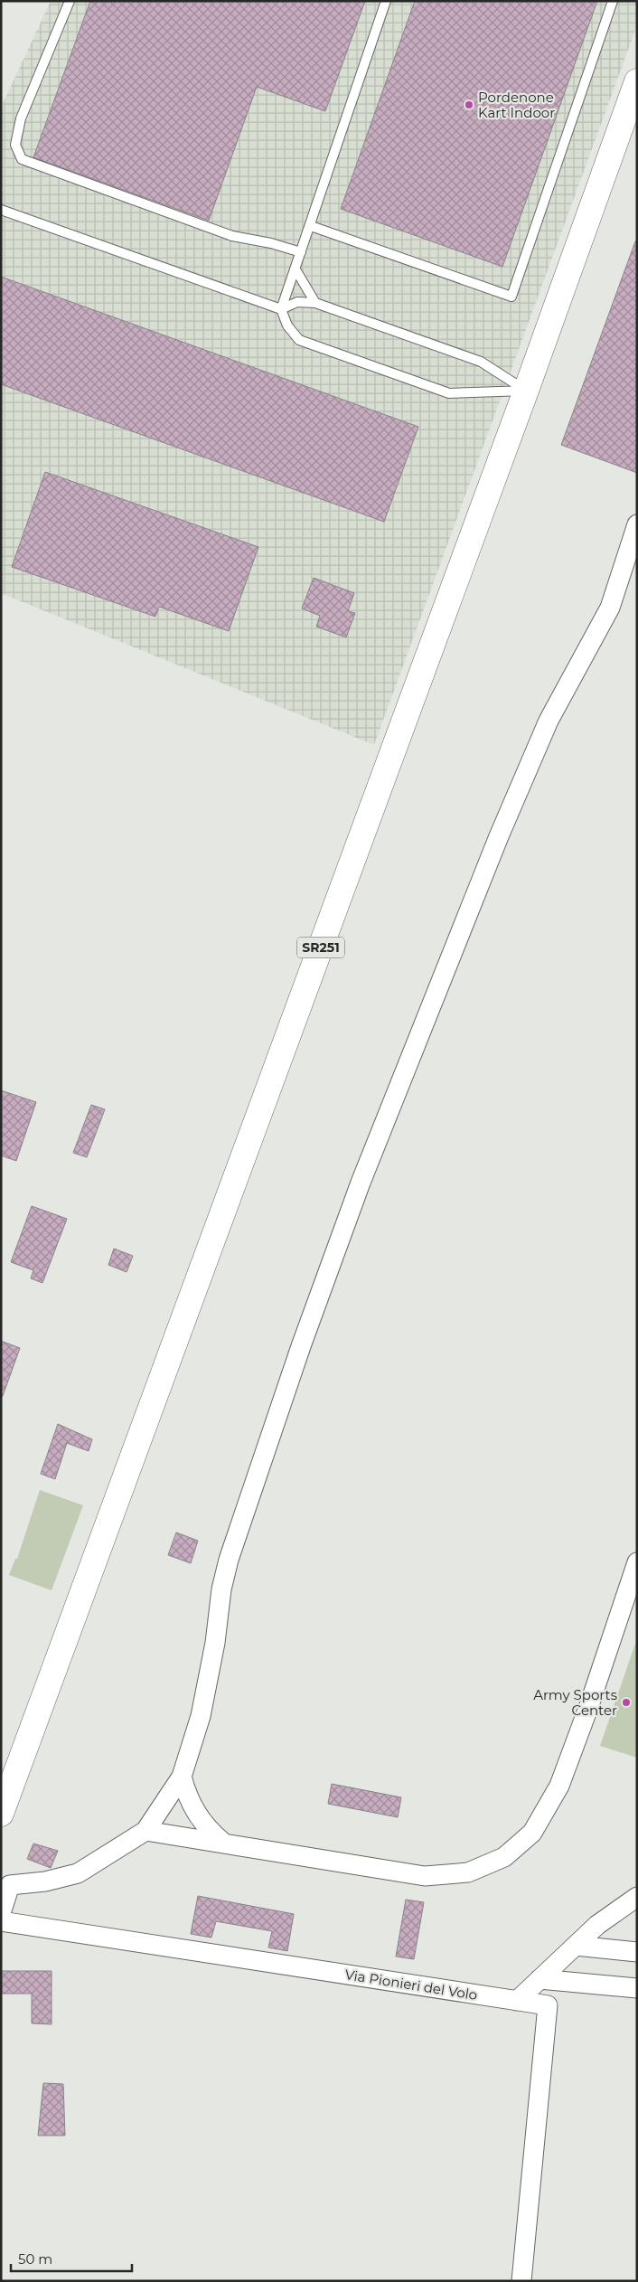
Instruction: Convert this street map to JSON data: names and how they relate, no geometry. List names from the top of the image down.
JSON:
{
  "streets": {
    "main road": ["SR251"],
    "street": ["Via Pionieri del Volo"]
  },
  "places": ["Pordenone Kart Indoor", "Army Sports Center"],
  "scale_bar": "50 m"
}
